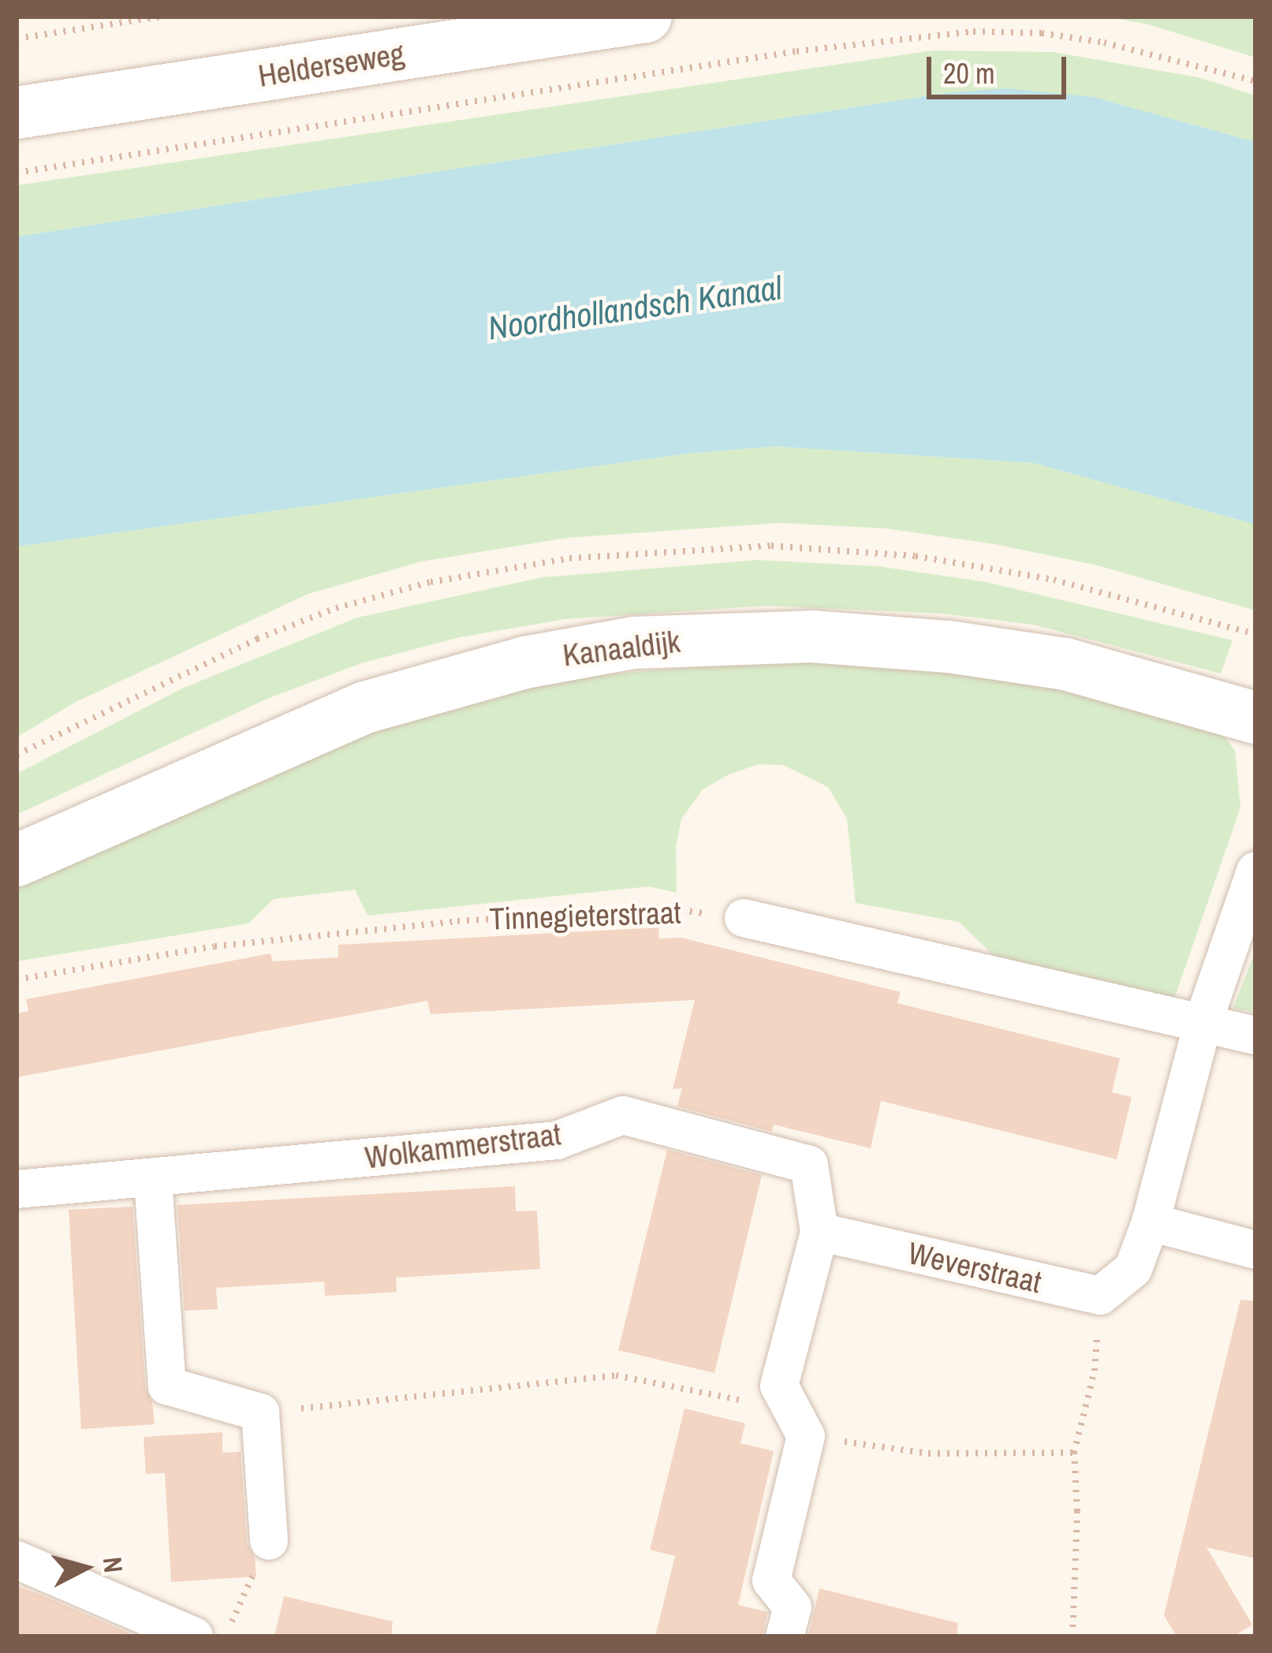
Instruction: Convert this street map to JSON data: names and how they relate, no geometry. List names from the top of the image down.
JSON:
{
  "streets": {
    "street": [
      "Helderseweg",
      "Kanaaldijk",
      "Wolkammerstraat",
      "Weverstraat"
    ],
    "path": ["Tinnegieterstraat"]
  },
  "crossings": [
    ["Wolkammerstraat", "Weverstraat"]
  ],
  "water": ["Noordhollandsch Kanaal"],
  "scale_bar": "20 m",
  "north": "right"
}
